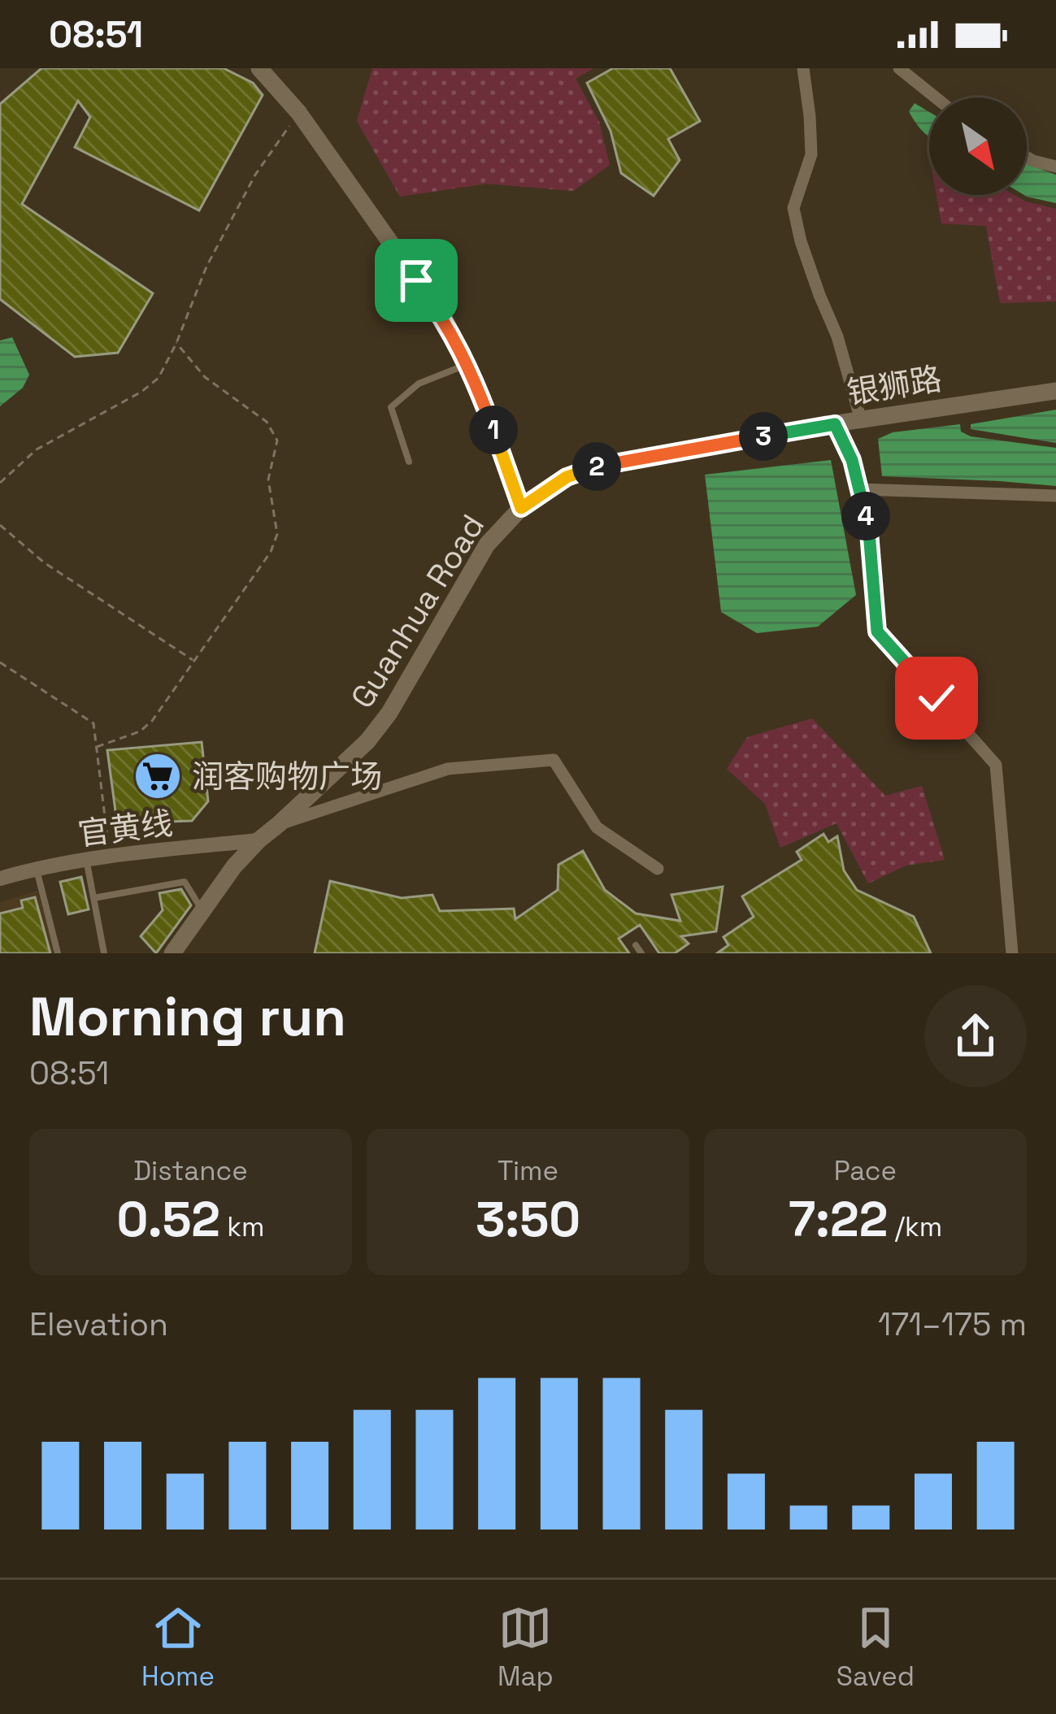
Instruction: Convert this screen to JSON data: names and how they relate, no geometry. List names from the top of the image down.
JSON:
{
  "streets": {
    "main road": ["银狮路", "Guanhua Road"],
    "street": ["官黄线"]
  },
  "crossings": [
    ["银狮路", "Guanhua Road"],
    ["Guanhua Road", "官黄线"]
  ],
  "places": {
    "supermarket": ["润客购物广场"]
  },
  "north": "bottom right",
  "page": {
    "status": "08:51",
    "pins": [
      "1",
      "3",
      "2",
      "4"
    ],
    "heading": ["Morning run", "08:51"],
    "stats": [
      ["Distance", "0.52 km"],
      ["Time", "3:50"],
      ["Pace", "7:22 /km"]
    ],
    "chart": ["Elevation", "171–175 m"],
    "tabs": ["Home", "Map", "Saved"]
  }
}
